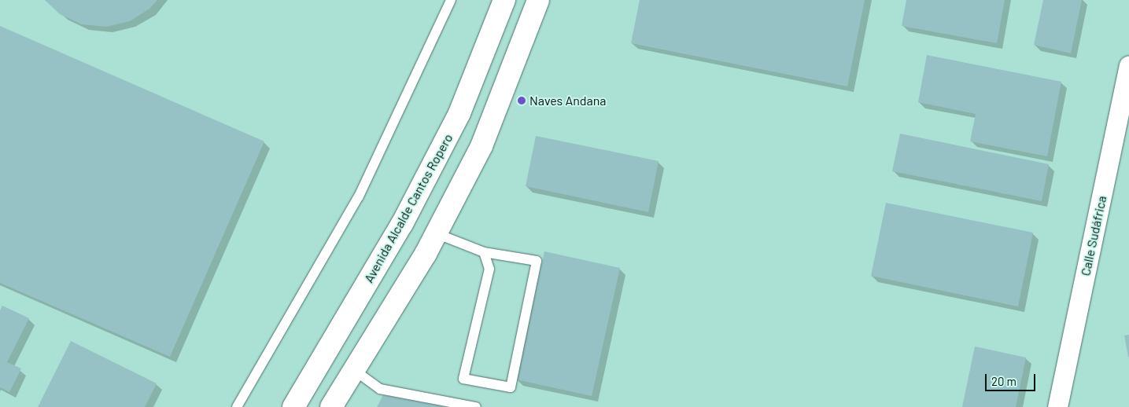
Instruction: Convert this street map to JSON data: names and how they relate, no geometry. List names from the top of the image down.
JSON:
{
  "streets": {
    "main road": ["Avenida Alcalde Cantos Ropero"],
    "street": ["Calle Sudáfrica"]
  },
  "places": ["Naves Andana"],
  "scale_bar": "20 m"
}
